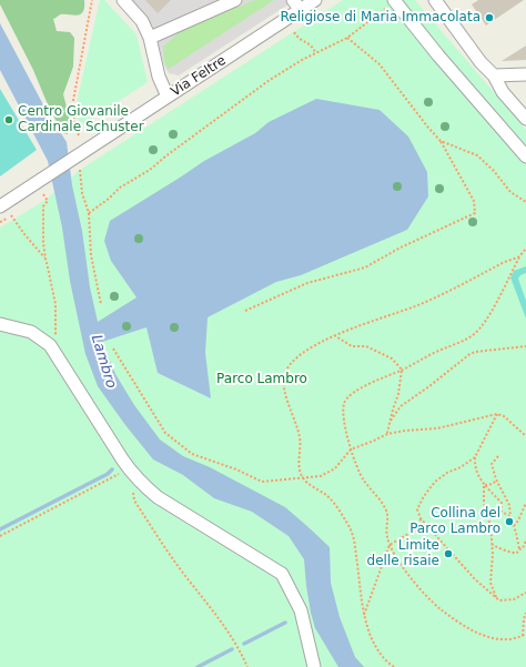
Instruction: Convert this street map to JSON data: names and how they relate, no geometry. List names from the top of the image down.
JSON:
{
  "streets": {
    "street": ["Via Feltre"]
  },
  "water": ["Lambro"],
  "parks": ["Parco Lambro"],
  "places": [
    "Religiose di Maria Immacolata",
    "Centro Giovanile Cardinale Schuster",
    "Collina del Parco Lambro",
    "Limite delle risaie"
  ]
}
